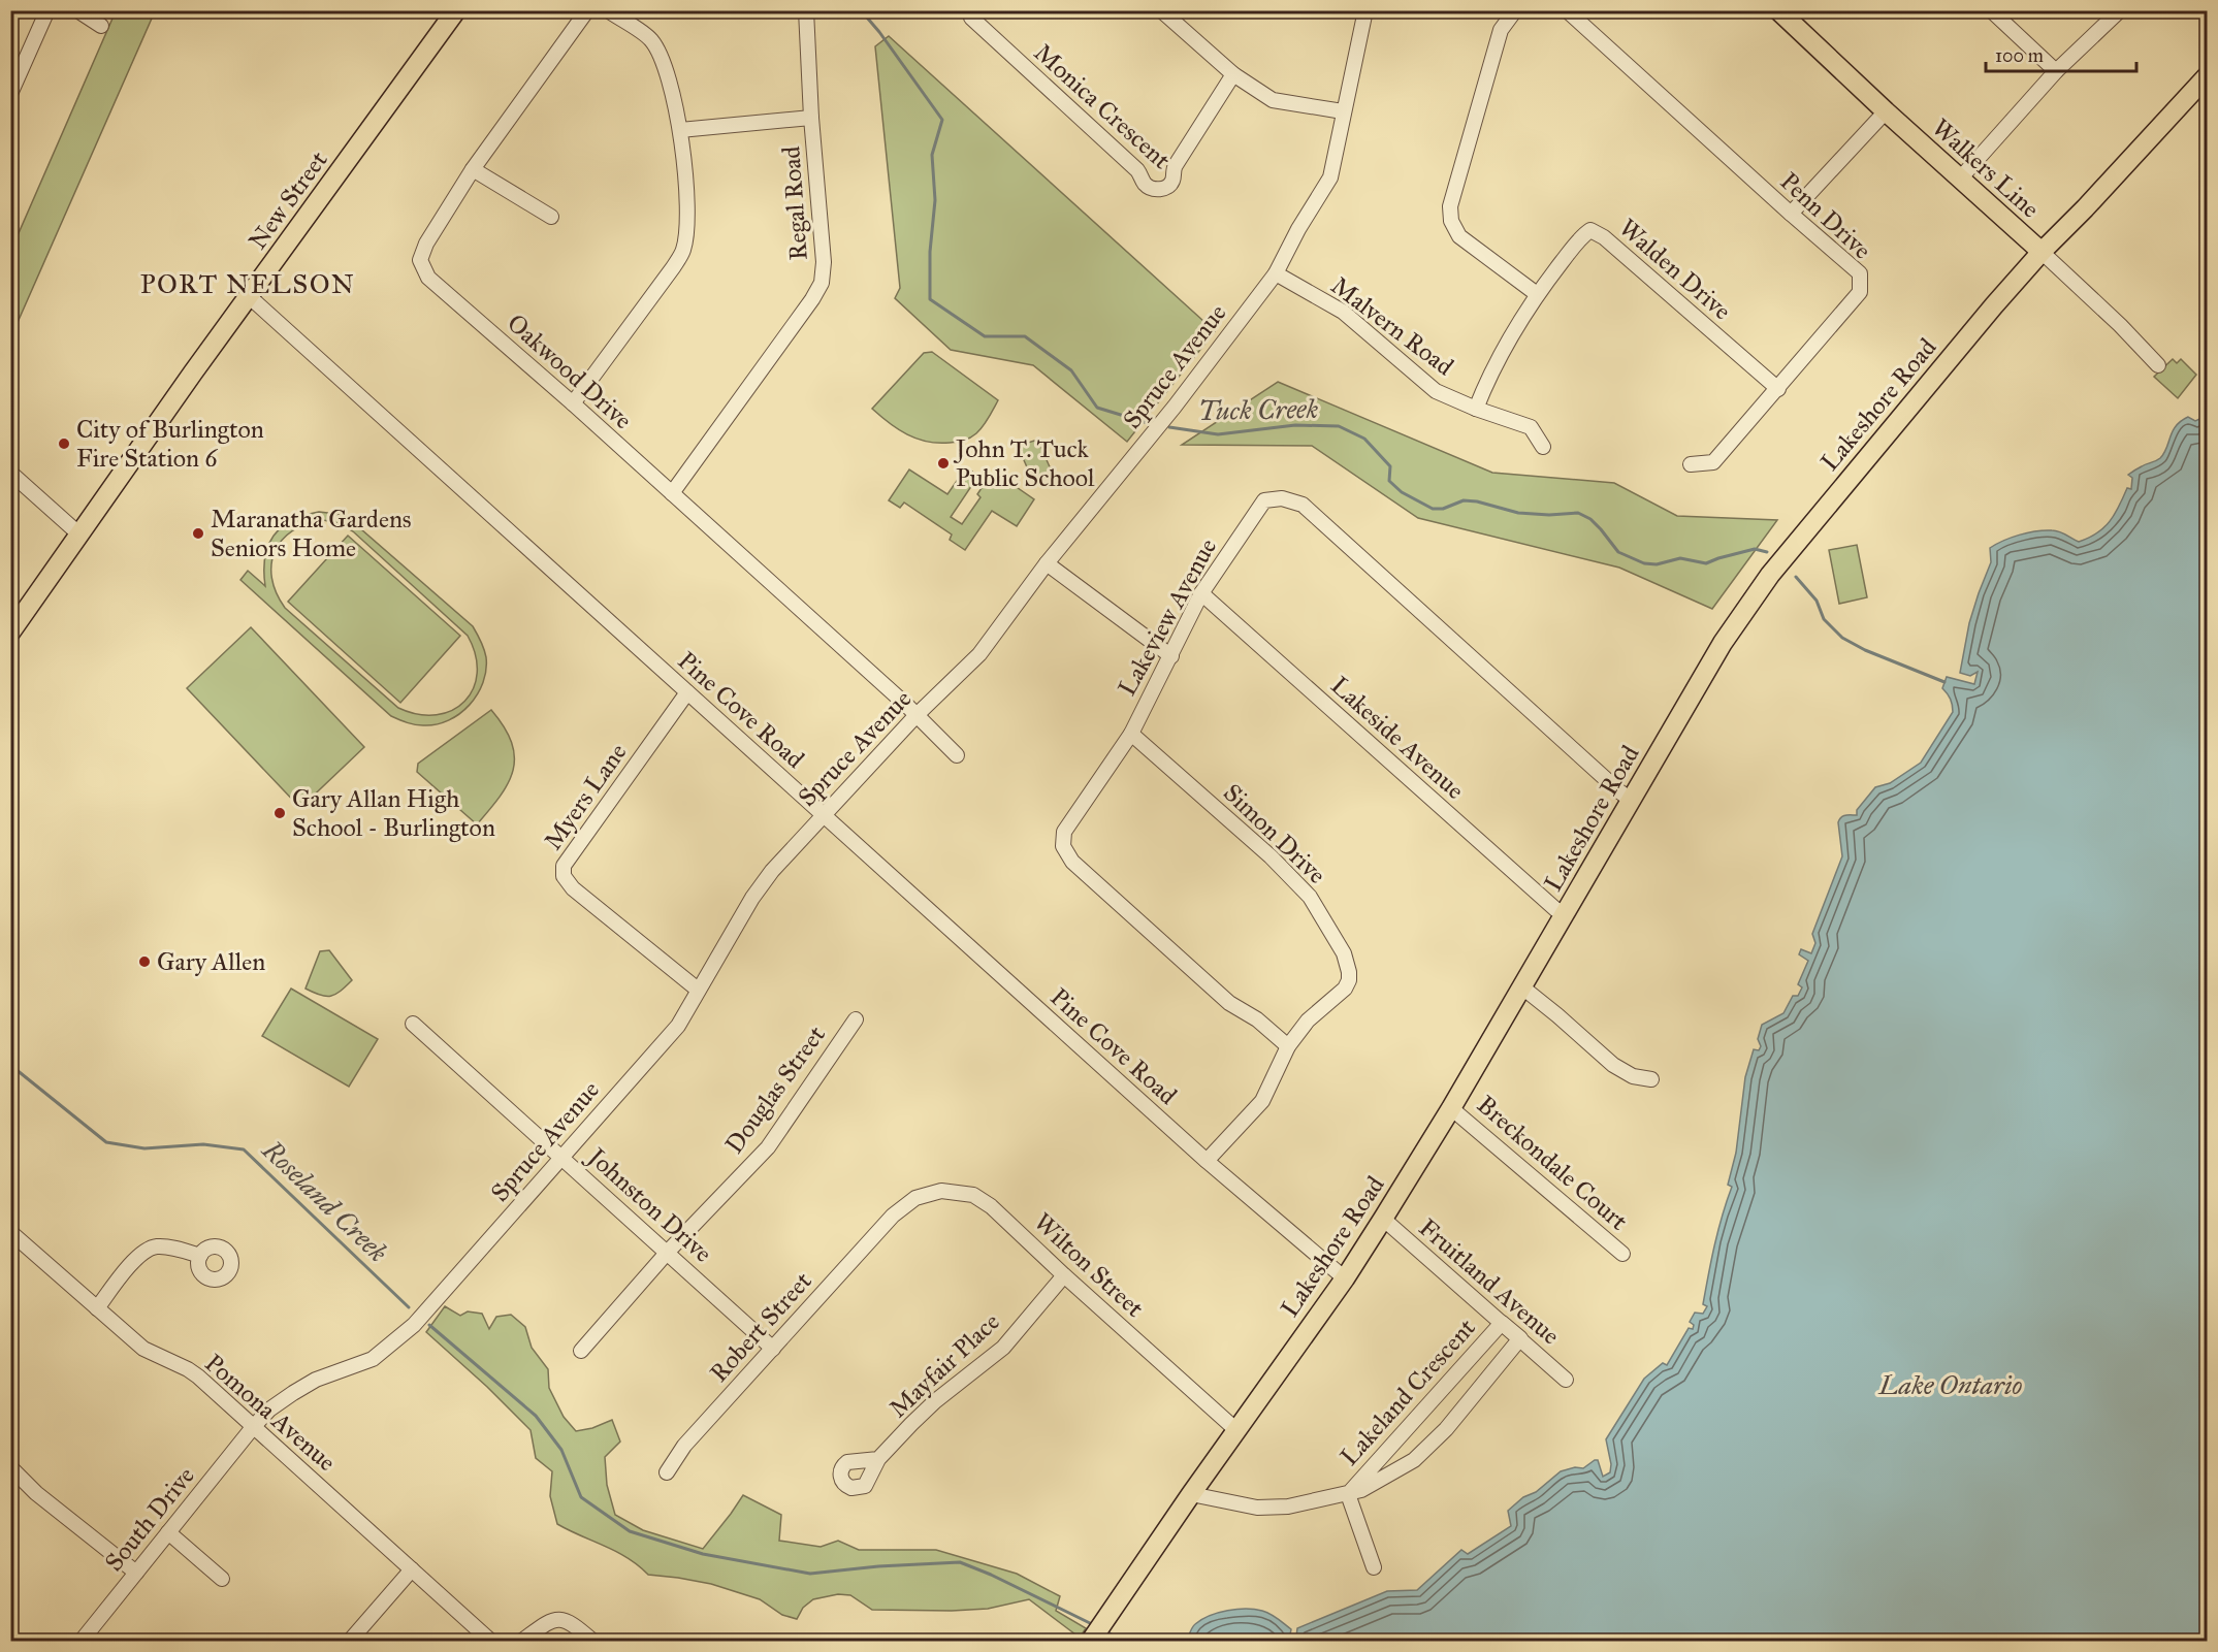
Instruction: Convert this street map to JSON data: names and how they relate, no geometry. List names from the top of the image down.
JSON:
{
  "streets": {
    "main road": ["Walkers Line", "New Street", "Lakeshore Road"],
    "street": [
      "Monica Crescent",
      "Regal Road",
      "Penn Drive",
      "Walden Drive",
      "Malvern Road",
      "Spruce Avenue",
      "Oakwood Drive",
      "Lakeview Avenue",
      "Pine Cove Road",
      "Lakeside Avenue",
      "Myers Lane",
      "Simon Drive",
      "Douglas Street",
      "Breckondale Court",
      "Johnston Drive",
      "Wilton Street",
      "Fruitland Avenue",
      "Robert Street",
      "Mayfair Place",
      "Lakeland Crescent",
      "Pomona Avenue",
      "South Drive"
    ]
  },
  "crossings": [
    ["Walkers Line", "Lakeshore Road"],
    ["New Street", "Pine Cove Road"],
    ["Regal Road", "Oakwood Drive"],
    ["Penn Drive", "Walden Drive"],
    ["Walden Drive", "Malvern Road"],
    ["Malvern Road", "Spruce Avenue"],
    ["Spruce Avenue", "Oakwood Drive"],
    ["Spruce Avenue", "Pine Cove Road"],
    ["Spruce Avenue", "Myers Lane"],
    ["Spruce Avenue", "Johnston Drive"],
    ["Spruce Avenue", "Pomona Avenue"],
    ["Spruce Avenue", "South Drive"],
    ["Lakeshore Road", "Lakeview Avenue"],
    ["Lakeshore Road", "Pine Cove Road"],
    ["Lakeshore Road", "Lakeside Avenue"],
    ["Lakeshore Road", "Breckondale Court"],
    ["Lakeshore Road", "Wilton Street"],
    ["Lakeshore Road", "Fruitland Avenue"],
    ["Lakeshore Road", "Lakeland Crescent"],
    ["Lakeview Avenue", "Lakeside Avenue"],
    ["Lakeview Avenue", "Simon Drive"],
    ["Pine Cove Road", "Myers Lane"],
    ["Pine Cove Road", "Simon Drive"],
    ["Douglas Street", "Johnston Drive"],
    ["Johnston Drive", "Robert Street"],
    ["Wilton Street", "Robert Street"],
    ["Wilton Street", "Mayfair Place"],
    ["Fruitland Avenue", "Lakeland Crescent"],
    ["Pomona Avenue", "South Drive"]
  ],
  "districts": ["PORT NELSON"],
  "water": ["Tuck Creek", "Roseland Creek", "Lake Ontario"],
  "places": [
    "City of Burlington Fire Station 6",
    "John T. Tuck Public School",
    "Maranatha Gardens Seniors Home",
    "Gary Allan High School - Burlington",
    "Gary Allen"
  ],
  "scale_bar": "100 m"
}
